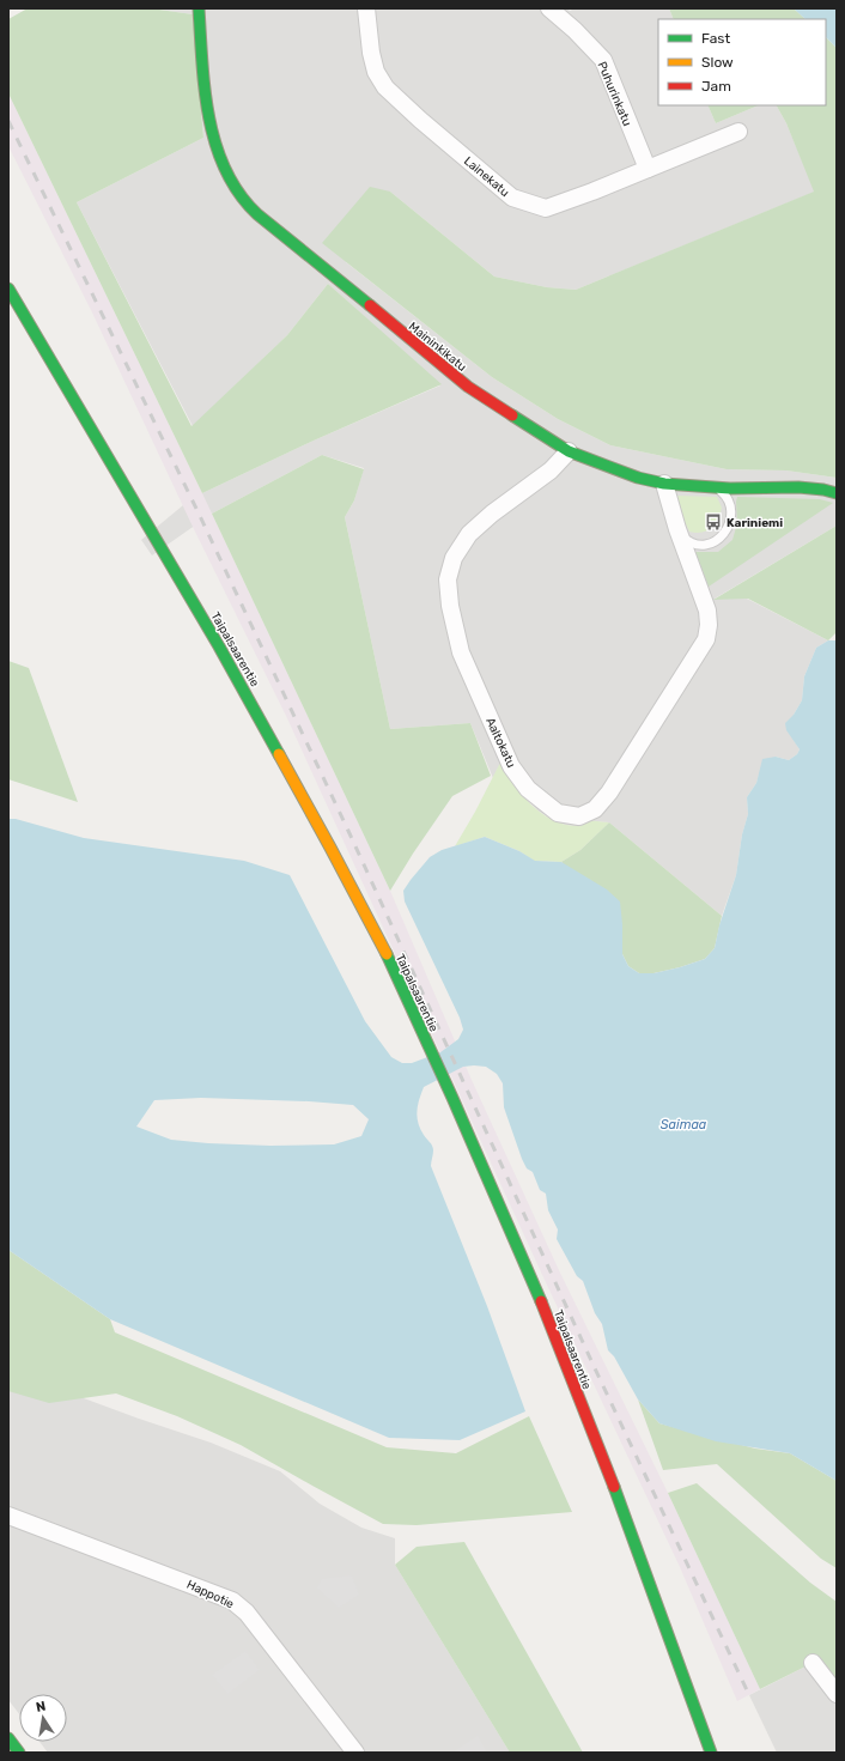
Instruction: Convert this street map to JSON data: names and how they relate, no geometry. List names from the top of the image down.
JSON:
{
  "streets": {
    "main road": ["Maininkikatu", "Taipalsaarentie"],
    "street": [
      "Puhurinkatu",
      "Lainekatu",
      "Aaltokatu",
      "Happotie"
    ]
  },
  "crossings": [
    ["Puhurinkatu", "Lainekatu"],
    ["Maininkikatu", "Aaltokatu"]
  ],
  "water": ["Saimaa"],
  "places": {
    "bus stop": ["Kariniemi"]
  },
  "legend": ["Fast", "Slow", "Jam"],
  "north": "top"
}
